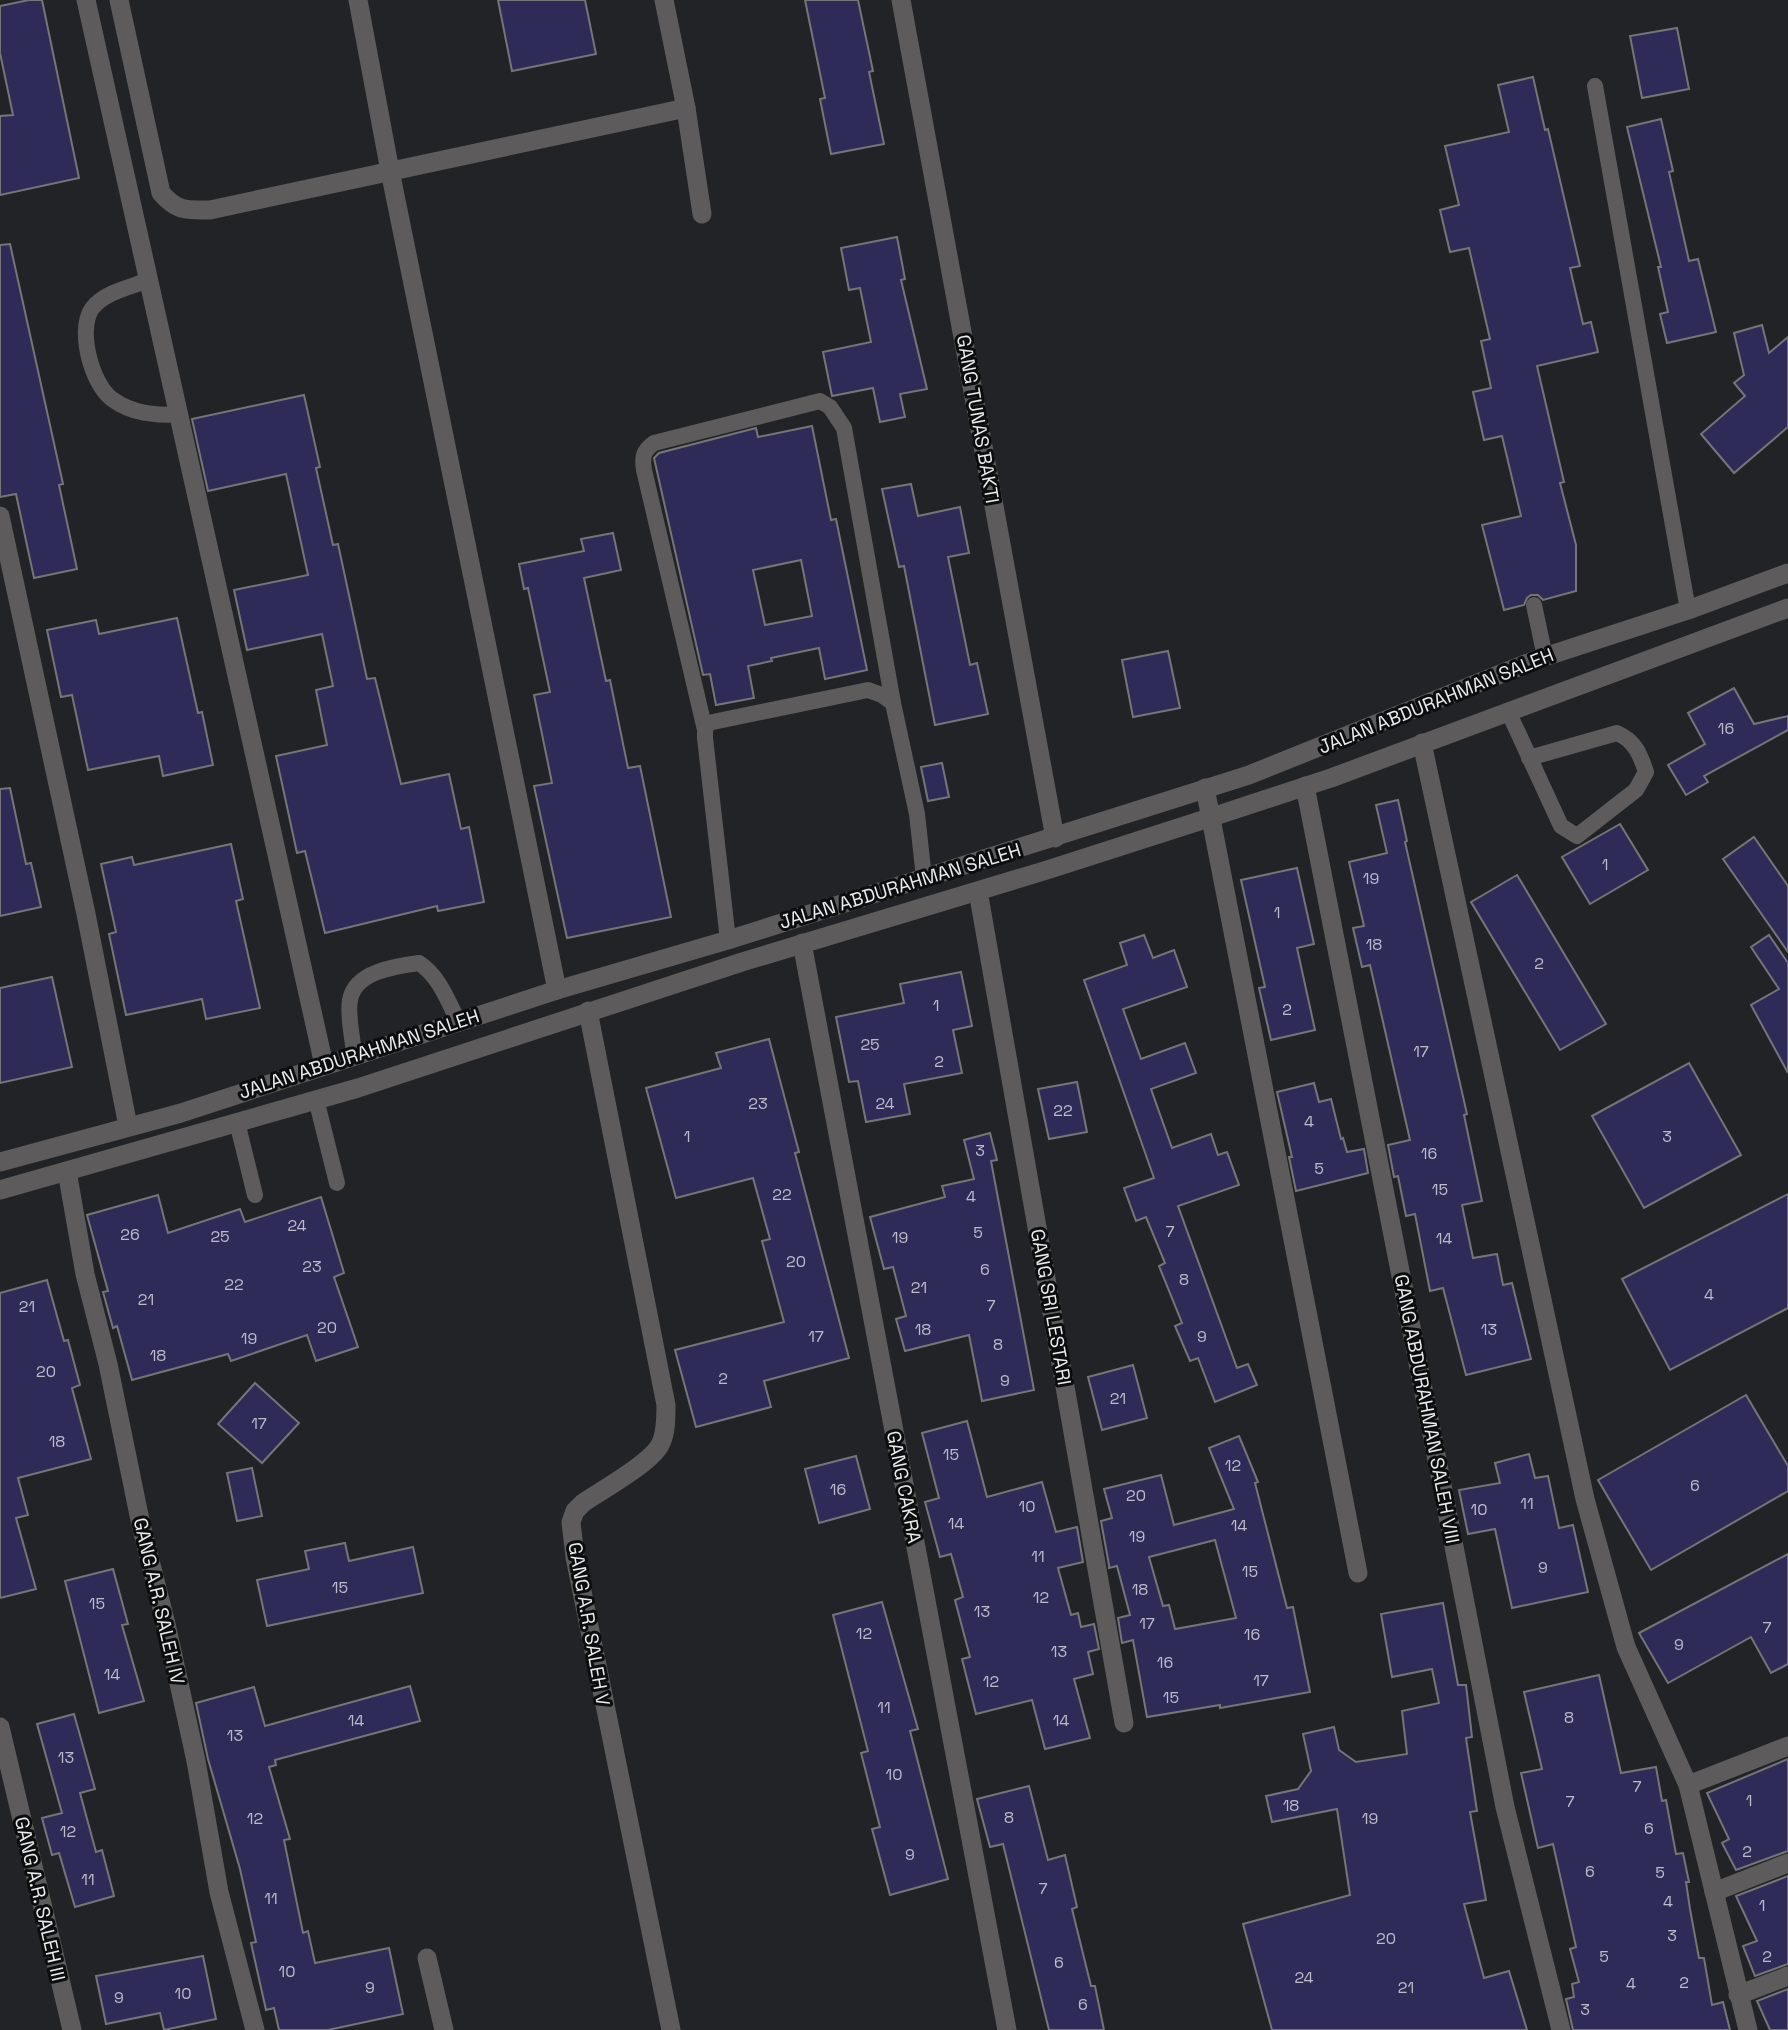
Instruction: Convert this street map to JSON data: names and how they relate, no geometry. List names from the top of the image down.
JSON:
{
  "streets": {
    "street": [
      "GANG TUNAS BAKTI",
      "JALAN ABDURAHMAN SALEH",
      "GANG SRI LESTARI",
      "GANG ABDURAHMAN SALEH VIII",
      "GANG CAKRA",
      "GANG A.R. SALEH IV",
      "GANG A.R. SALEH V",
      "GANG A.R. SALEH III"
    ]
  },
  "crossings": [
    ["GANG TUNAS BAKTI", "JALAN ABDURAHMAN SALEH"],
    ["JALAN ABDURAHMAN SALEH", "GANG SRI LESTARI"],
    ["JALAN ABDURAHMAN SALEH", "GANG ABDURAHMAN SALEH VIII"],
    ["JALAN ABDURAHMAN SALEH", "GANG CAKRA"],
    ["JALAN ABDURAHMAN SALEH", "GANG A.R. SALEH IV"],
    ["JALAN ABDURAHMAN SALEH", "GANG A.R. SALEH V"]
  ],
  "house_numbers": [
    "16",
    "1",
    "19",
    "1",
    "18",
    "2",
    "1",
    "2",
    "25",
    "17",
    "2",
    "23",
    "24",
    "22",
    "4",
    "1",
    "3",
    "3",
    "16",
    "5",
    "15",
    "22",
    "4",
    "24",
    "7",
    "5",
    "26",
    "25",
    "19",
    "14",
    "20",
    "23",
    "6",
    "8",
    "22",
    "21",
    "4",
    "21",
    "7",
    "21",
    "20",
    "18",
    "13",
    "17",
    "9",
    "19",
    "8",
    "18",
    "20",
    "2",
    "9",
    "21",
    "17",
    "18",
    "15",
    "12",
    "6",
    "16",
    "20",
    "11",
    "10",
    "10",
    "14",
    "14",
    "19",
    "11",
    "9",
    "15",
    "15",
    "18",
    "12",
    "15",
    "13",
    "17",
    "7",
    "12",
    "16",
    "9",
    "13",
    "16",
    "14",
    "17",
    "12",
    "15",
    "11",
    "8",
    "14",
    "14",
    "13",
    "13",
    "10",
    "7",
    "1",
    "7",
    "18",
    "8",
    "12",
    "19",
    "6",
    "12",
    "2",
    "9",
    "6",
    "5",
    "11",
    "7",
    "11",
    "4",
    "1",
    "3",
    "20",
    "5",
    "2",
    "6",
    "10",
    "24",
    "2",
    "4",
    "9",
    "21",
    "10",
    "9",
    "6",
    "3"
  ]
}
